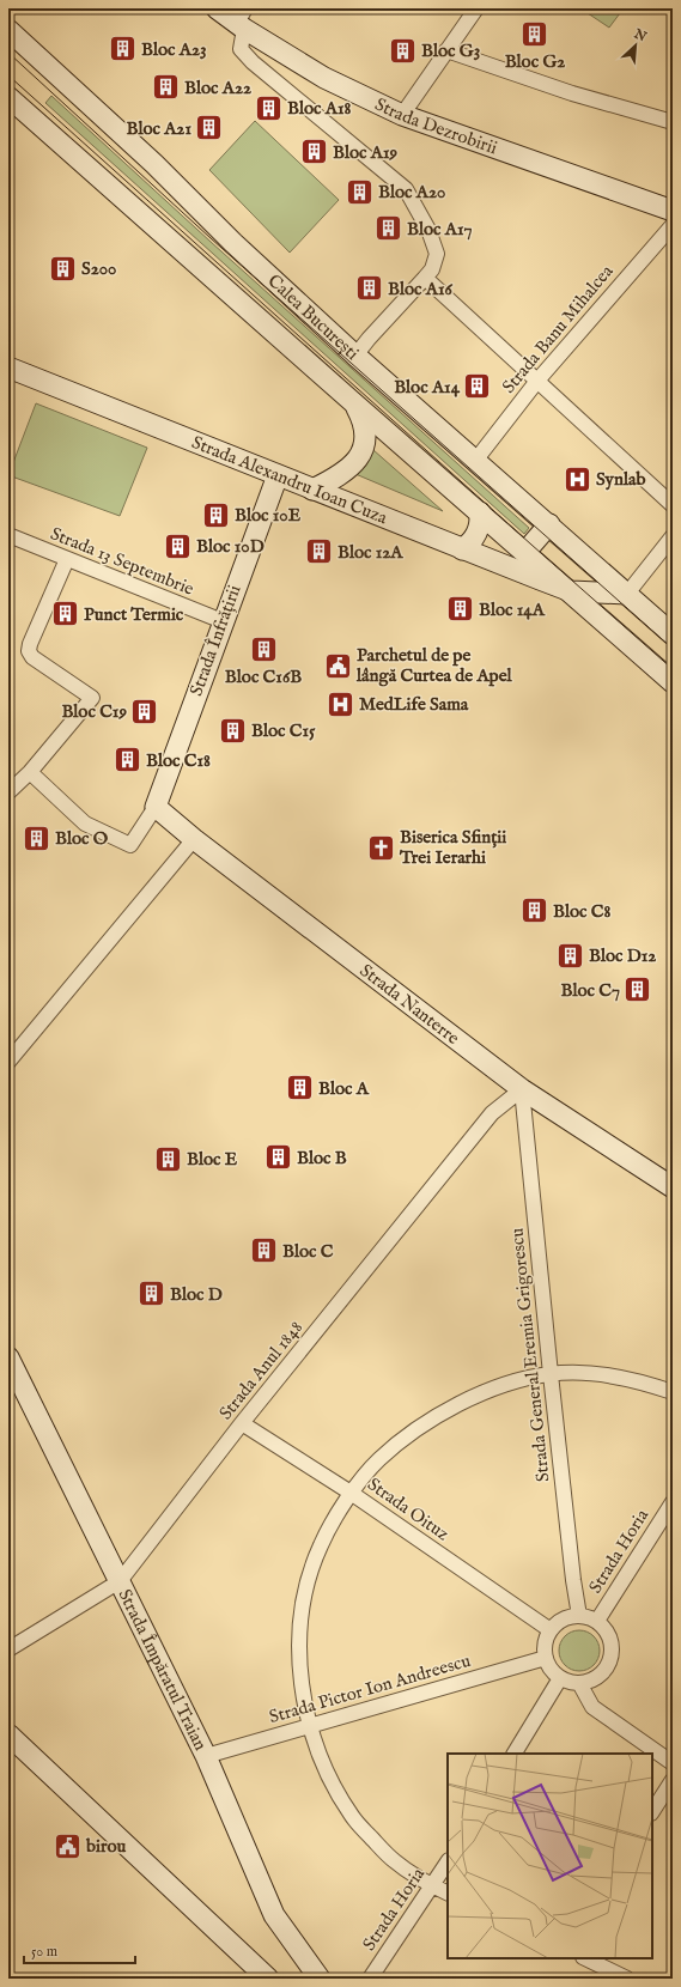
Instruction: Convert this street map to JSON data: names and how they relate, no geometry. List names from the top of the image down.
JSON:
{
  "streets": {
    "main road": [
      "Strada Dezrobirii",
      "Calea București",
      "Strada Alexandru Ioan Cuza",
      "Strada Înfrățirii",
      "Strada Nanterre",
      "Strada Împăratul Traian"
    ],
    "street": [
      "Strada Banu Mihalcea",
      "Strada 13 Septembrie",
      "Strada General Eremia Grigorescu",
      "Strada Anul 1848",
      "Strada Oituz",
      "Strada Horia",
      "Strada Pictor Ion Andreescu"
    ]
  },
  "crossings": [
    ["Calea București", "Strada Banu Mihalcea"],
    ["Calea București", "Strada Alexandru Ioan Cuza"],
    ["Strada Alexandru Ioan Cuza", "Strada Înfrățirii"],
    ["Strada 13 Septembrie", "Strada Înfrățirii"],
    ["Strada Înfrățirii", "Strada Nanterre"],
    ["Strada Nanterre", "Strada General Eremia Grigorescu"],
    ["Strada Nanterre", "Strada Anul 1848"],
    ["Strada General Eremia Grigorescu", "Strada Anul 1848"],
    ["Strada General Eremia Grigorescu", "Strada Oituz"],
    ["Strada General Eremia Grigorescu", "Strada Horia"],
    ["Strada General Eremia Grigorescu", "Strada Pictor Ion Andreescu"],
    ["Strada Anul 1848", "Strada Oituz"],
    ["Strada Anul 1848", "Strada Împăratul Traian"],
    ["Strada Oituz", "Strada Horia"],
    ["Strada Oituz", "Strada Pictor Ion Andreescu"],
    ["Strada Horia", "Strada Pictor Ion Andreescu"],
    ["Strada Împăratul Traian", "Strada Pictor Ion Andreescu"]
  ],
  "places": {
    "building": [
      "Bloc G2",
      "Bloc A23",
      "Bloc G3",
      "Bloc A22",
      "Bloc A18",
      "Bloc A21",
      "Bloc A19",
      "Bloc A20",
      "Bloc A17",
      "S200",
      "Bloc A16",
      "Bloc A14",
      "Bloc 10E",
      "Bloc 10D",
      "Bloc 12A",
      "Bloc 14A",
      "Punct Termic",
      "Bloc C16B",
      "Bloc C19",
      "Bloc C15",
      "Bloc C18",
      "Bloc O",
      "Bloc C8",
      "Bloc D12",
      "Bloc C7",
      "Bloc A",
      "Bloc B",
      "Bloc E",
      "Bloc C",
      "Bloc D"
    ],
    "hospital": ["Synlab", "MedLife Sama"],
    "public building": ["Parchetul de pe lângă Curtea de Apel", "birou"],
    "church": ["Biserica Sfinții Trei Ierarhi"]
  },
  "scale_bar": "50 m",
  "north": "top right"
}
